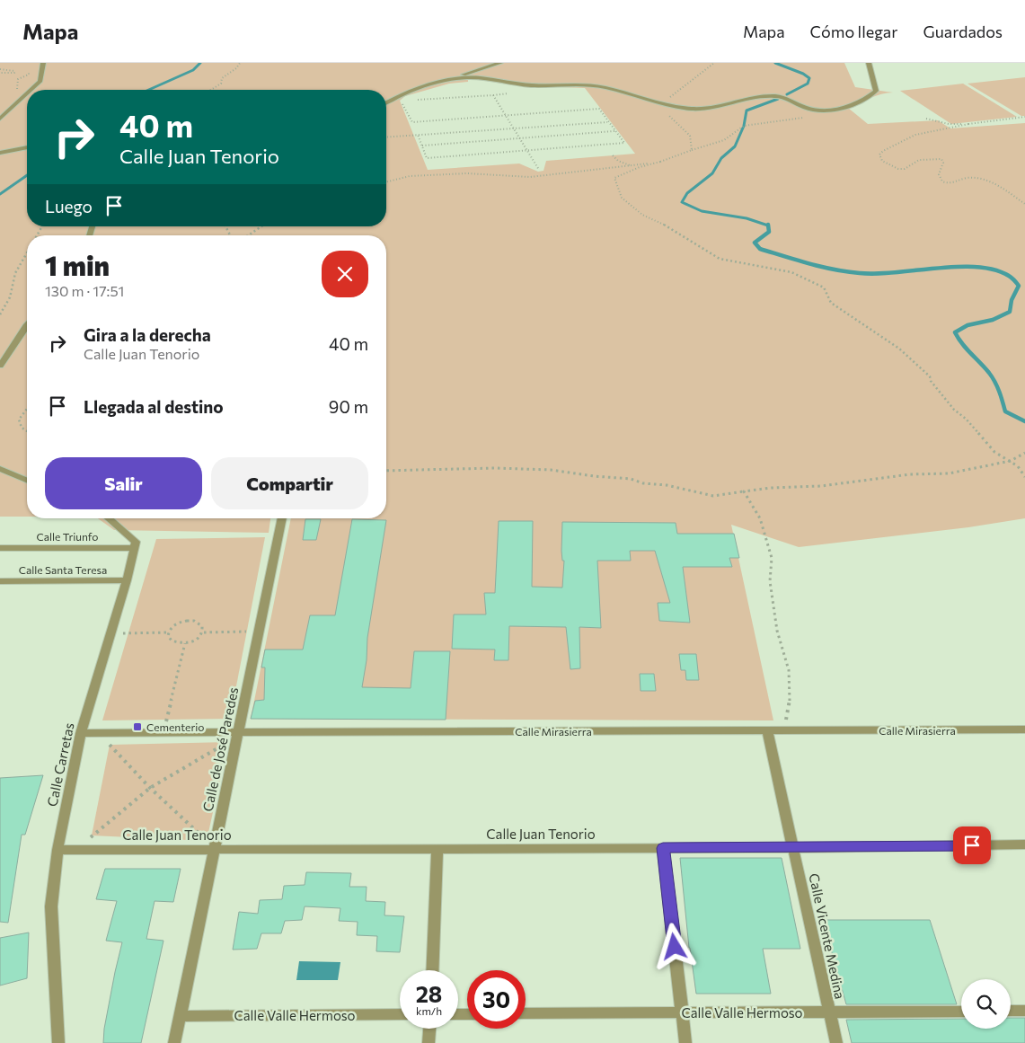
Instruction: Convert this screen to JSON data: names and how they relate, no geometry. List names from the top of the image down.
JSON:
{
  "streets": {
    "street": [
      "Calle Triunfo",
      "Calle Santa Teresa",
      "Calle Mirasierra",
      "Calle de José Paredes",
      "Calle Carretas",
      "Calle Juan Tenorio",
      "Calle Vicente Medina",
      "Calle Valle Hermoso"
    ]
  },
  "crossings": [
    ["Calle Triunfo", "Calle Carretas"],
    ["Calle Santa Teresa", "Calle Carretas"],
    ["Calle Mirasierra", "Calle de José Paredes"],
    ["Calle Mirasierra", "Calle Carretas"],
    ["Calle Mirasierra", "Calle Vicente Medina"],
    ["Calle de José Paredes", "Calle Juan Tenorio"],
    ["Calle de José Paredes", "Calle Valle Hermoso"],
    ["Calle Carretas", "Calle Juan Tenorio"],
    ["Calle Juan Tenorio", "Calle Vicente Medina"],
    ["Calle Vicente Medina", "Calle Valle Hermoso"]
  ],
  "places": {
    "transit": ["Cementerio"]
  },
  "page": {
    "header": "Mapa",
    "nav": ["Mapa", "Cómo llegar", "Guardados"],
    "turn": ["40 m", "Calle Juan Tenorio"],
    "then": "Luego",
    "heading": ["1 min", "130 m · 17:51"],
    "list": [
      {
        "name": "Gira a la derecha",
        "note": "Calle Juan Tenorio",
        "value": "40 m"
      },
      {
        "name": "Llegada al destino",
        "value": "90 m"
      }
    ],
    "buttons": ["Salir", "Compartir"],
    "speed": "28 km/h",
    "limit": "30"
  }
}
